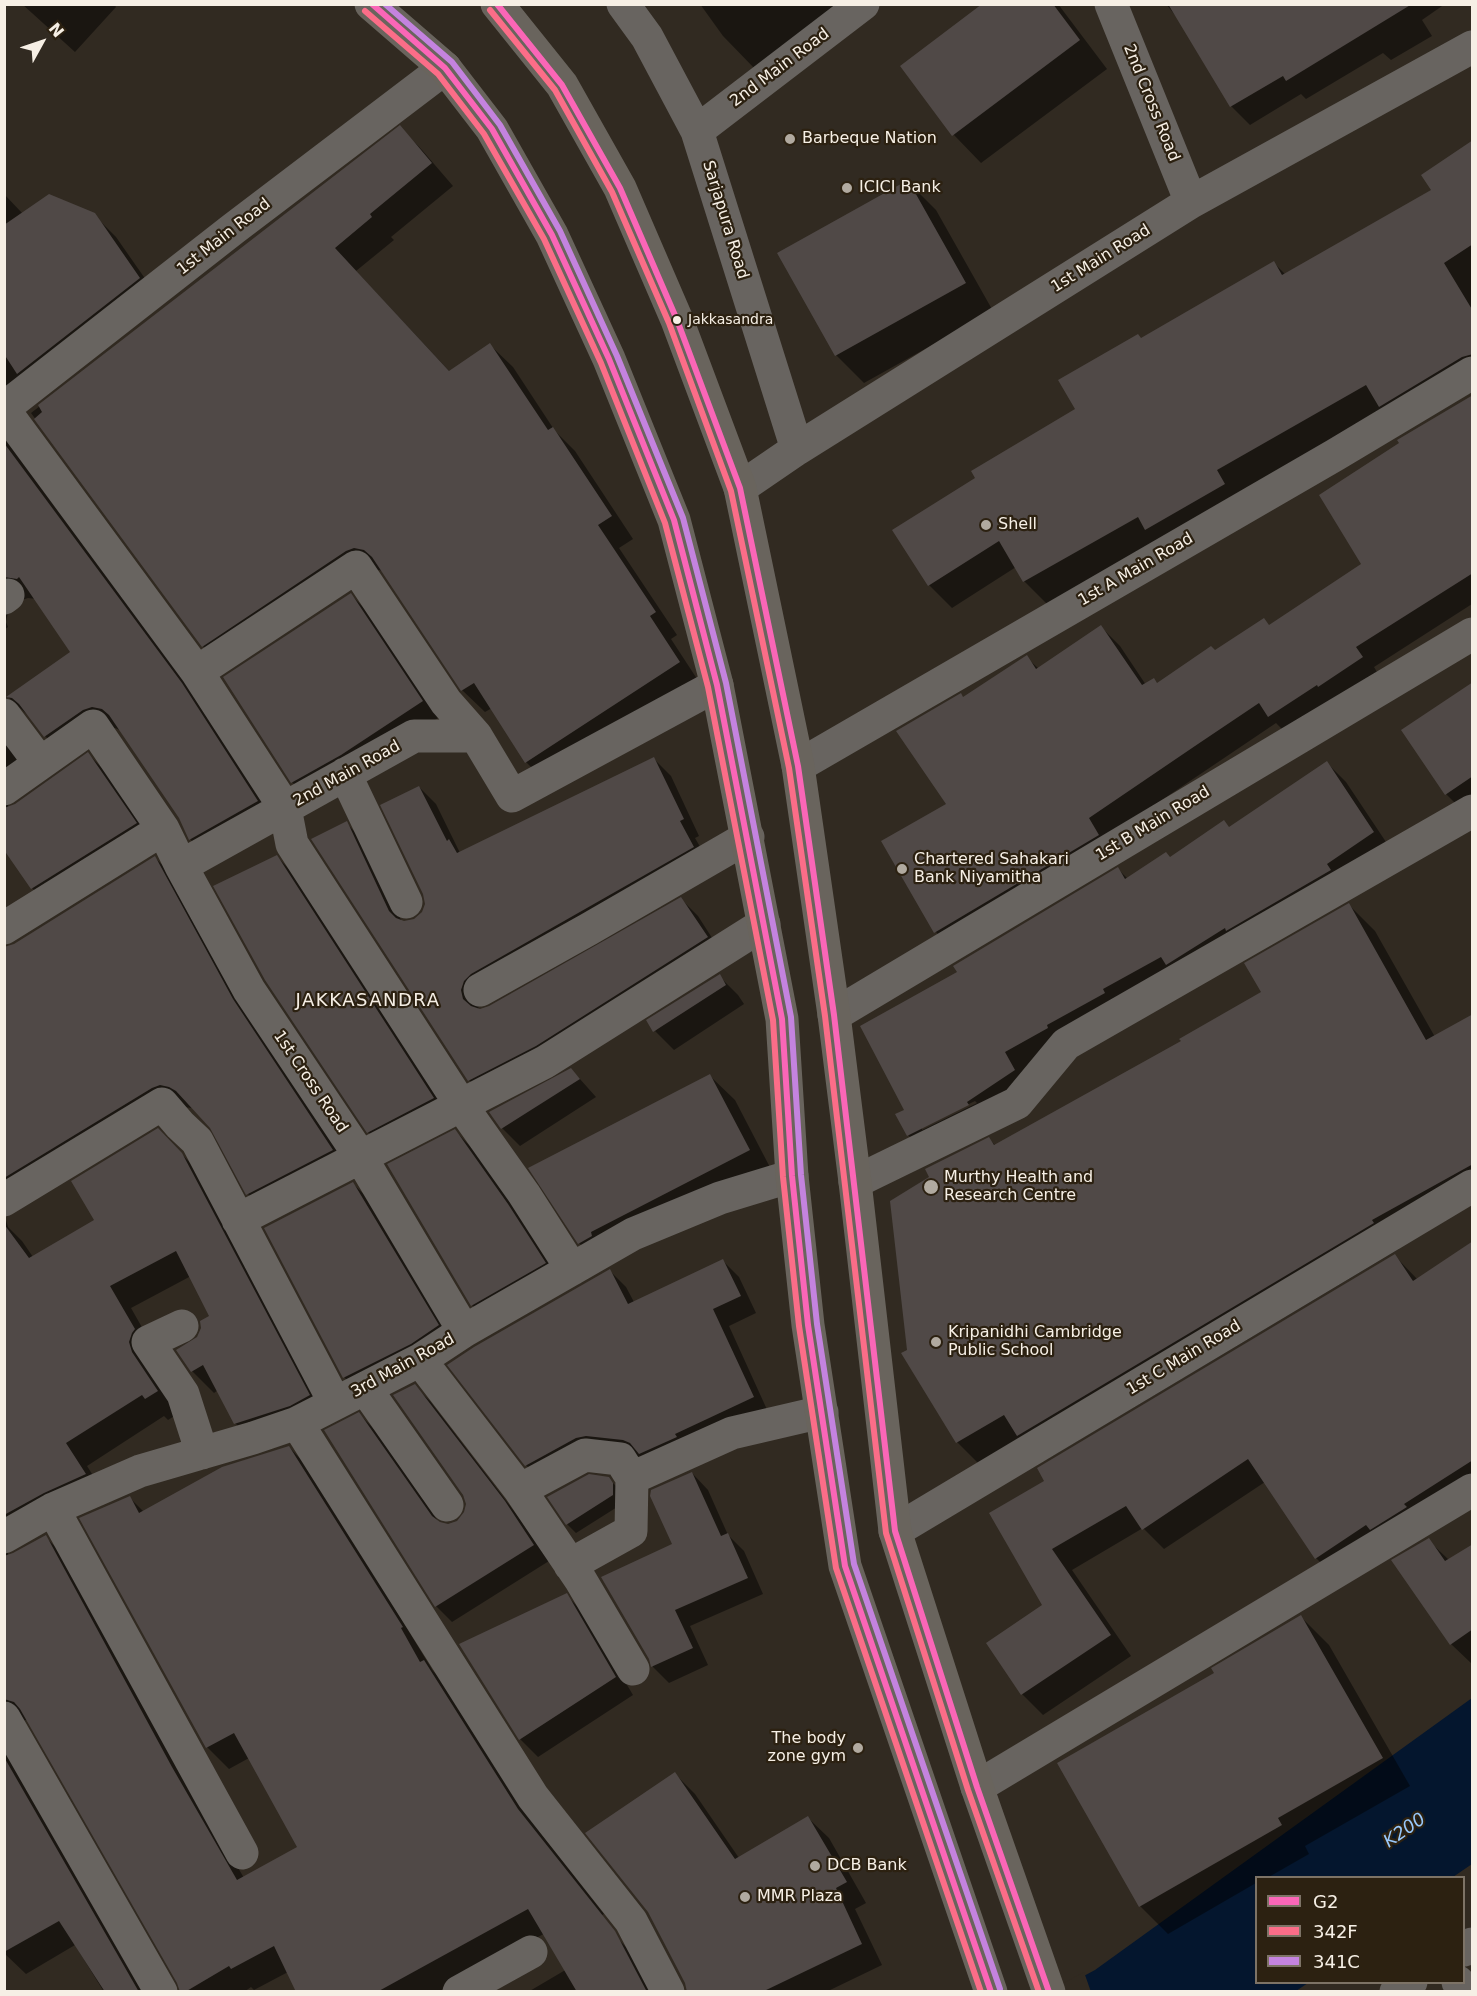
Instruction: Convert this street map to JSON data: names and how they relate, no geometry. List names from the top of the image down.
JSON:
{
  "streets": {
    "street": [
      "2nd Main Road",
      "2nd Cross Road",
      "Sarjapura Road",
      "1st Main Road",
      "1st A Main Road",
      "1st B Main Road",
      "1st Cross Road",
      "1st C Main Road",
      "3rd Main Road"
    ]
  },
  "crossings": [
    ["2nd Main Road", "Sarjapura Road"],
    ["2nd Main Road", "1st Cross Road"],
    ["2nd Cross Road", "1st Main Road"],
    ["Sarjapura Road", "1st Main Road"],
    ["1st Cross Road", "3rd Main Road"]
  ],
  "districts": ["JAKKASANDRA"],
  "water": ["K200"],
  "places": [
    "Barbeque Nation",
    "ICICI Bank",
    "Jakkasandra",
    "Shell",
    "Chartered Sahakari Bank Niyamitha",
    "Murthy Health and Research Centre",
    "Kripanidhi Cambridge Public School",
    "The body zone gym",
    "DCB Bank",
    "MMR Plaza"
  ],
  "lines": ["transit line G2", "transit line 341C", "transit line 342F"],
  "legend": ["G2", "342F", "341C"],
  "north": "top right"
}
